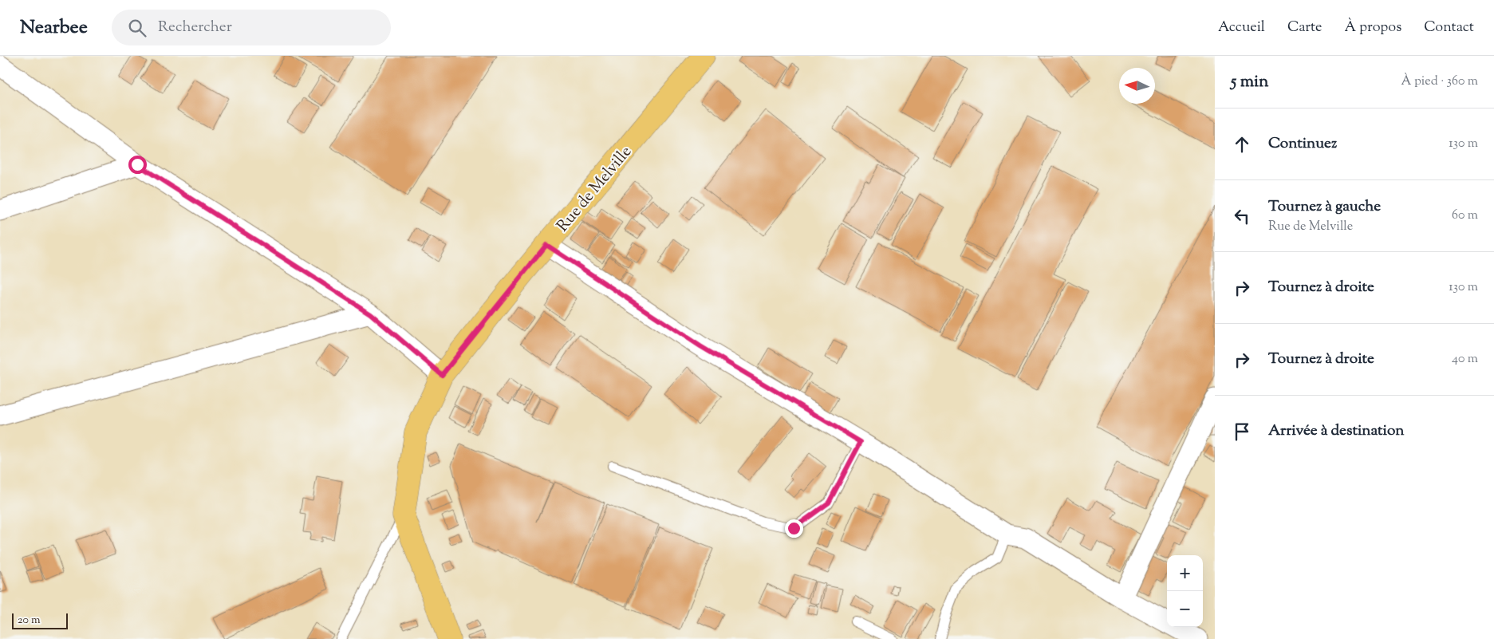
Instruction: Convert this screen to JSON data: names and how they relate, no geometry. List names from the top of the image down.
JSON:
{
  "streets": {
    "main road": ["Rue de Melville"]
  },
  "scale_bar": "20 m",
  "north": "left",
  "page": {
    "header": "Nearbee",
    "search": "Rechercher",
    "nav": [
      "Accueil",
      "Carte",
      "À propos",
      "Contact"
    ],
    "heading": ["5 min", "À pied · 360 m"],
    "list": [
      ["Continuez", "130 m"],
      ["Tournez à gauche", "Rue de Melville", "60 m"],
      ["Tournez à droite", "130 m"],
      ["Tournez à droite", "40 m"],
      "Arrivée à destination"
    ],
    "map_buttons": ["+", "−"],
    "scale": "20 m"
  }
}
